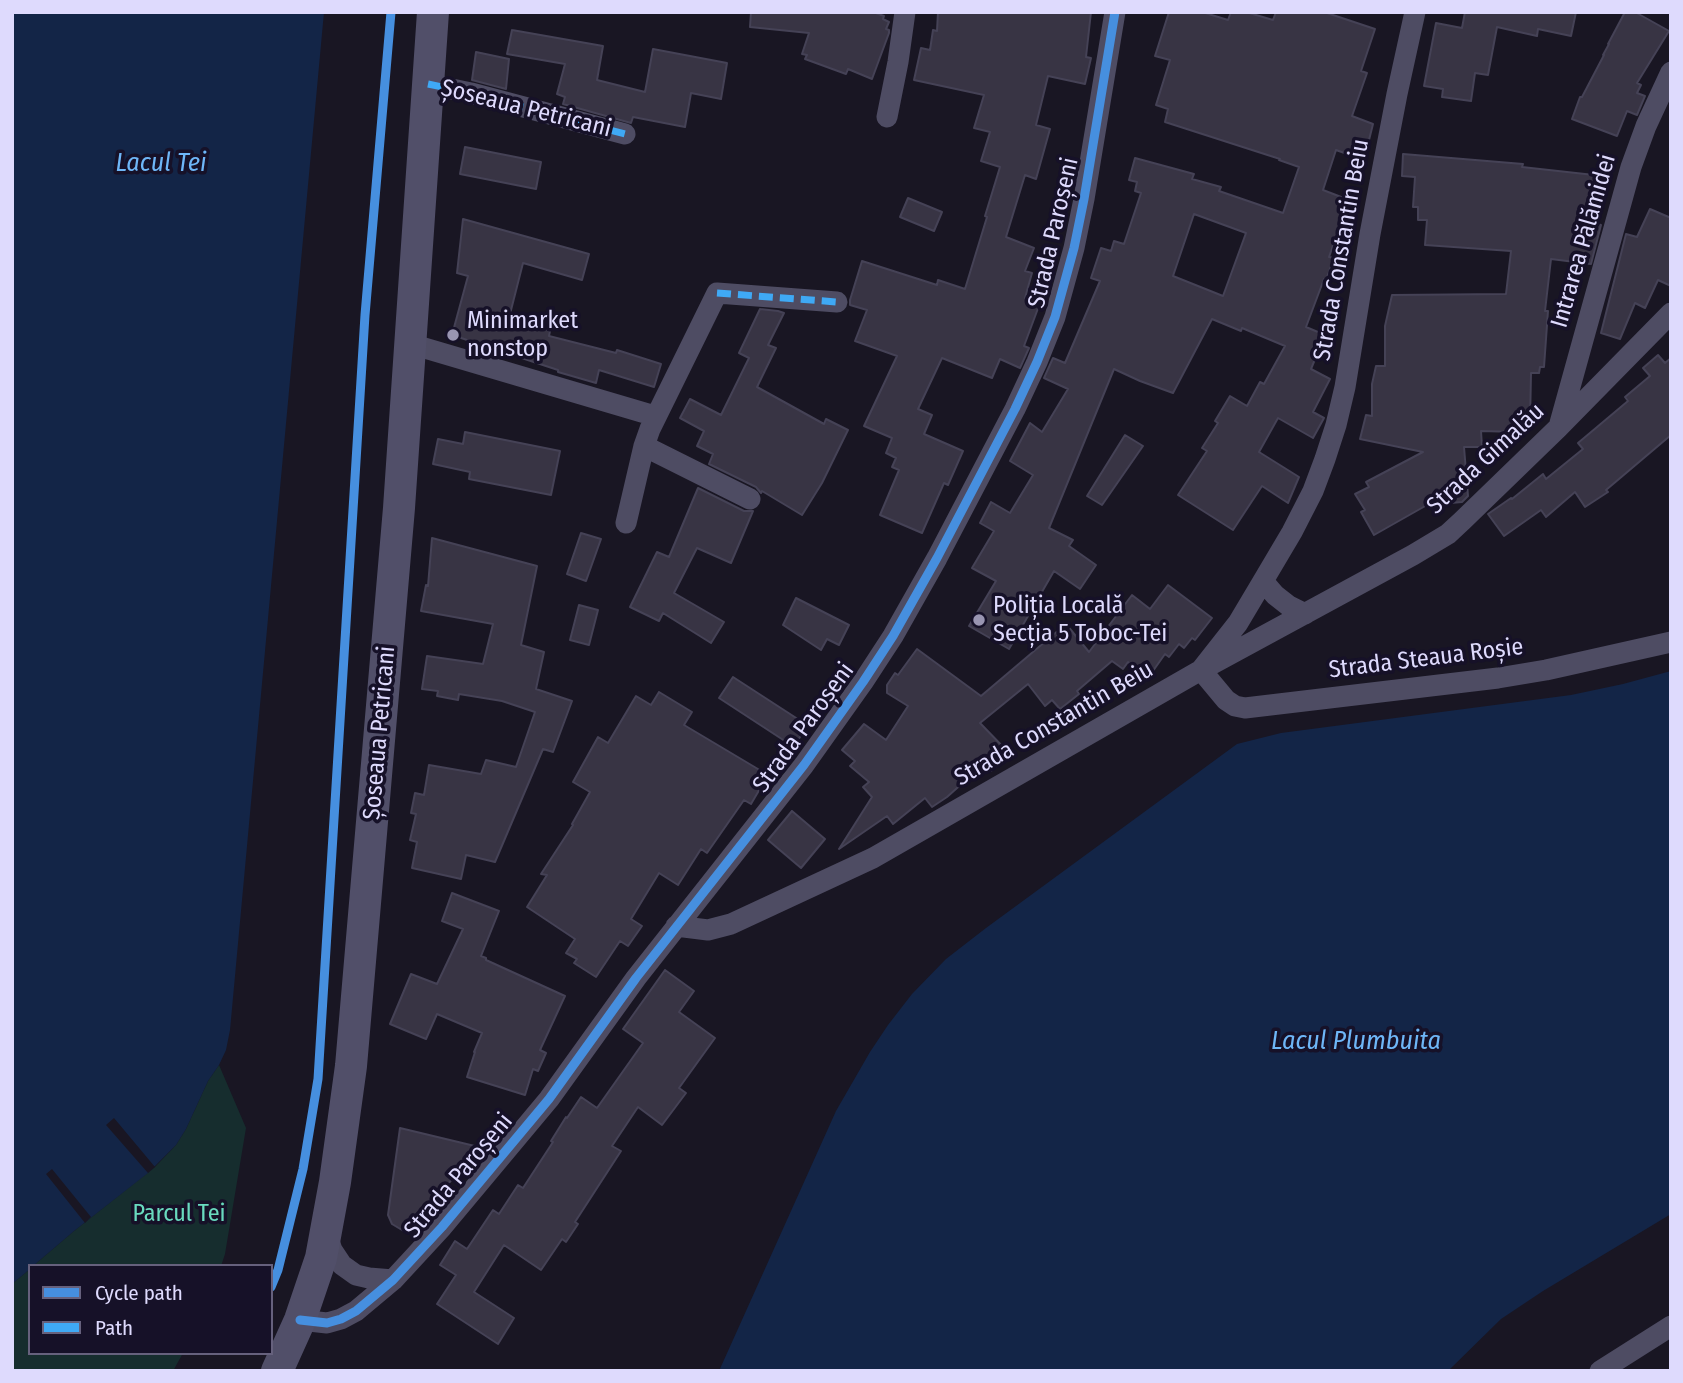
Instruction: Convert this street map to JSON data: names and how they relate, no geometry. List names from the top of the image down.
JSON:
{
  "streets": {
    "main road": ["Șoseaua Petricani"],
    "street": [
      "Strada Paroșeni",
      "Intrarea Pălămidei",
      "Strada Constantin Beiu",
      "Strada Gimalău",
      "Strada Steaua Roșie"
    ]
  },
  "crossings": [
    ["Șoseaua Petricani", "Strada Paroșeni"],
    ["Strada Paroșeni", "Strada Constantin Beiu"],
    ["Intrarea Pălămidei", "Strada Gimalău"],
    ["Strada Constantin Beiu", "Strada Gimalău"],
    ["Strada Constantin Beiu", "Strada Steaua Roșie"],
    ["Strada Gimalău", "Strada Steaua Roșie"]
  ],
  "water": ["Lacul Tei", "Lacul Plumbuita"],
  "parks": ["Parcul Tei"],
  "places": ["Minimarket nonstop", "Poliția Locală Secția 5 Toboc-Tei"],
  "legend": ["Cycle path", "Path"]
}
